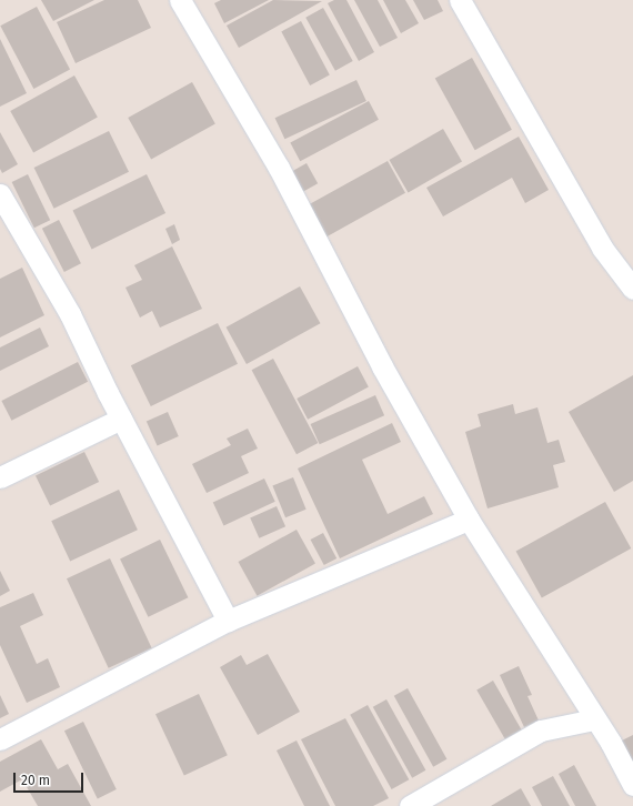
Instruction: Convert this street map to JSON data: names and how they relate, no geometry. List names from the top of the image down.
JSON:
{
  "scale_bar": "20 m"
}
